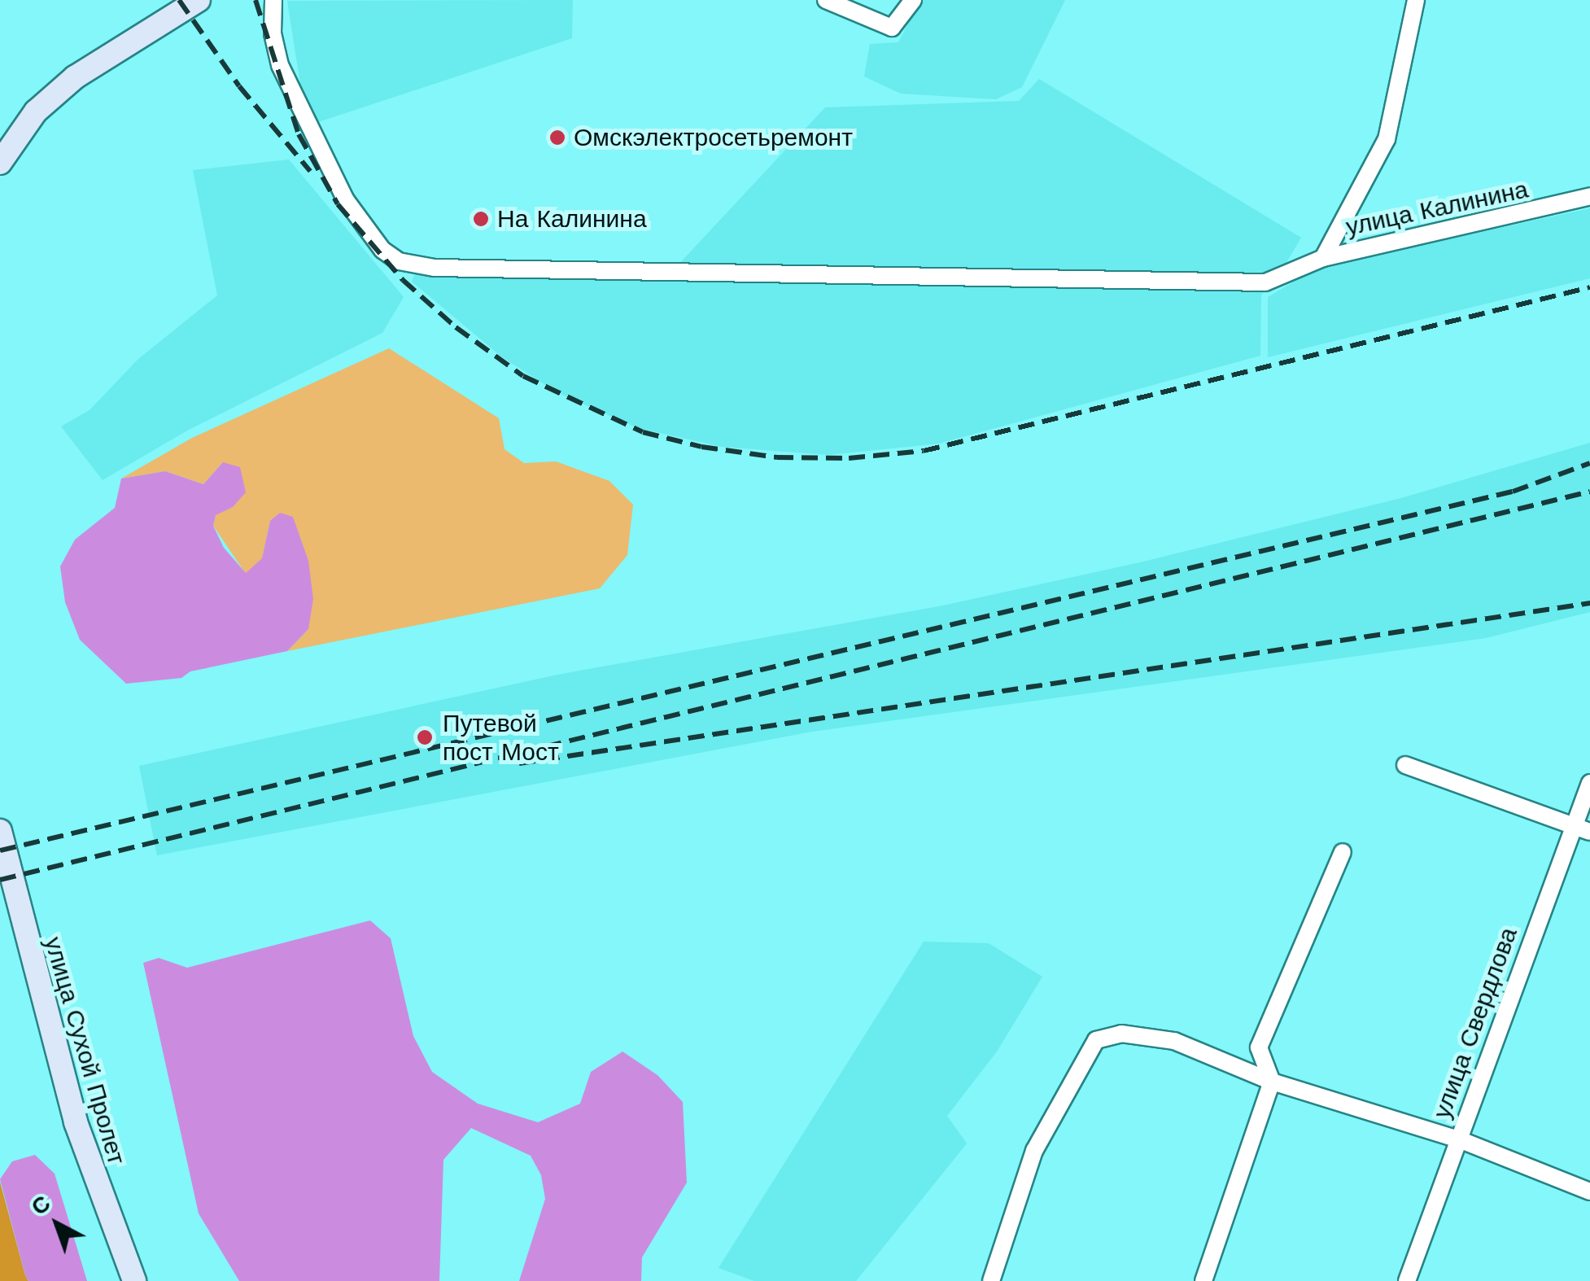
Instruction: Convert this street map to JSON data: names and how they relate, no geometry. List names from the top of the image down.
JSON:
{
  "streets": {
    "main road": ["улица Сухой Пролет"],
    "street": ["улица Калинина", "улица Свердлова"]
  },
  "places": ["Омскэлектросетьремонт", "На Калинина", "Путевой пост Мост"],
  "north": "top left"
}
